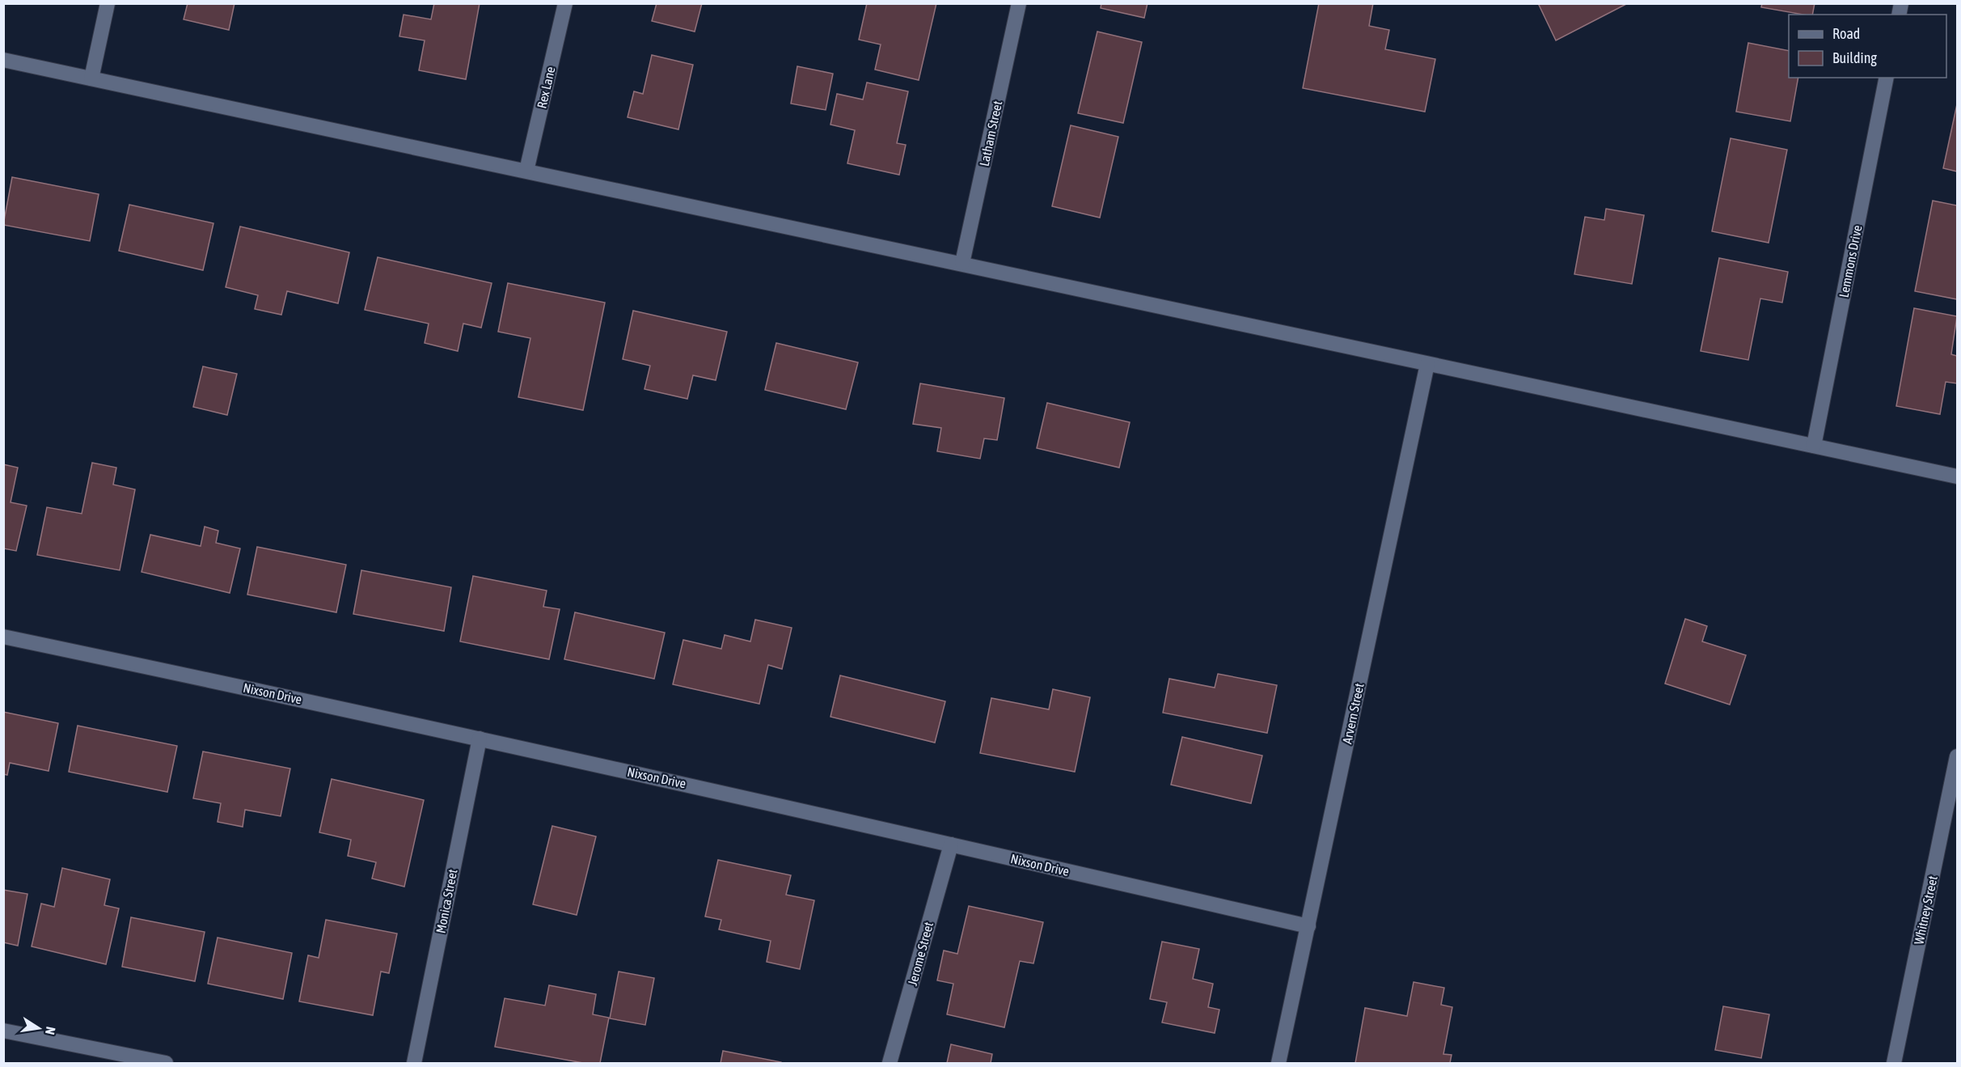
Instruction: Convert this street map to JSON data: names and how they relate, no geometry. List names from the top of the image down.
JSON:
{
  "streets": {
    "street": [
      "Rex Lane",
      "Latham Street",
      "Lemmons Drive",
      "Nixson Drive",
      "Arvern Street",
      "Monica Street",
      "Whitney Street",
      "Jerome Street"
    ]
  },
  "crossings": [
    ["Nixson Drive", "Arvern Street"],
    ["Nixson Drive", "Monica Street"],
    ["Nixson Drive", "Jerome Street"]
  ],
  "legend": ["Road", "Building"],
  "north": "right"
}
